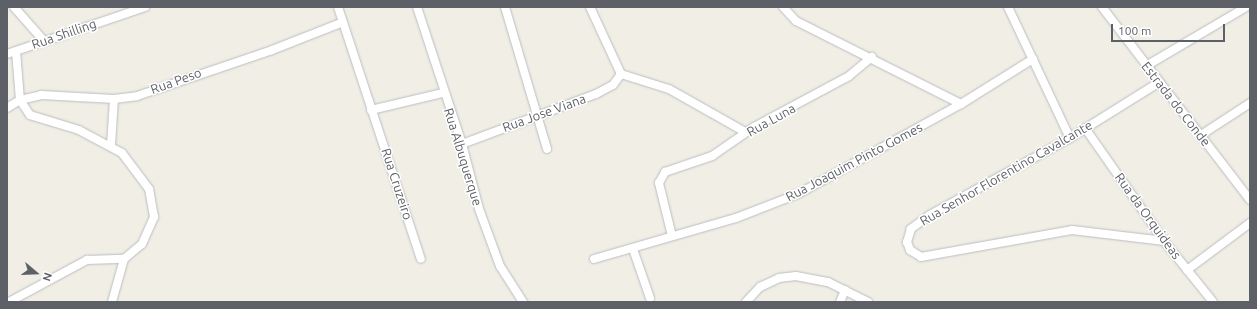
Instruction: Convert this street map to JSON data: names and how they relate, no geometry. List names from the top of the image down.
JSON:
{
  "streets": {
    "street": [
      "Rua Shilling",
      "Rua Peso",
      "Estrada do Conde",
      "Rua Jose Viana",
      "Rua Luna",
      "Rua Albuquerque",
      "Rua Joaquim Pinto Gomes",
      "Rua Senhor Florentino Cavalcante",
      "Rua Cruzeiro",
      "Rua da Orquideas"
    ]
  },
  "crossings": [
    ["Rua Peso", "Rua Cruzeiro"],
    ["Estrada do Conde", "Rua Senhor Florentino Cavalcante"],
    ["Rua Jose Viana", "Rua Albuquerque"],
    ["Rua Luna", "Rua Joaquim Pinto Gomes"],
    ["Rua Senhor Florentino Cavalcante", "Rua da Orquideas"]
  ],
  "scale_bar": "100 m",
  "north": "right"
}
